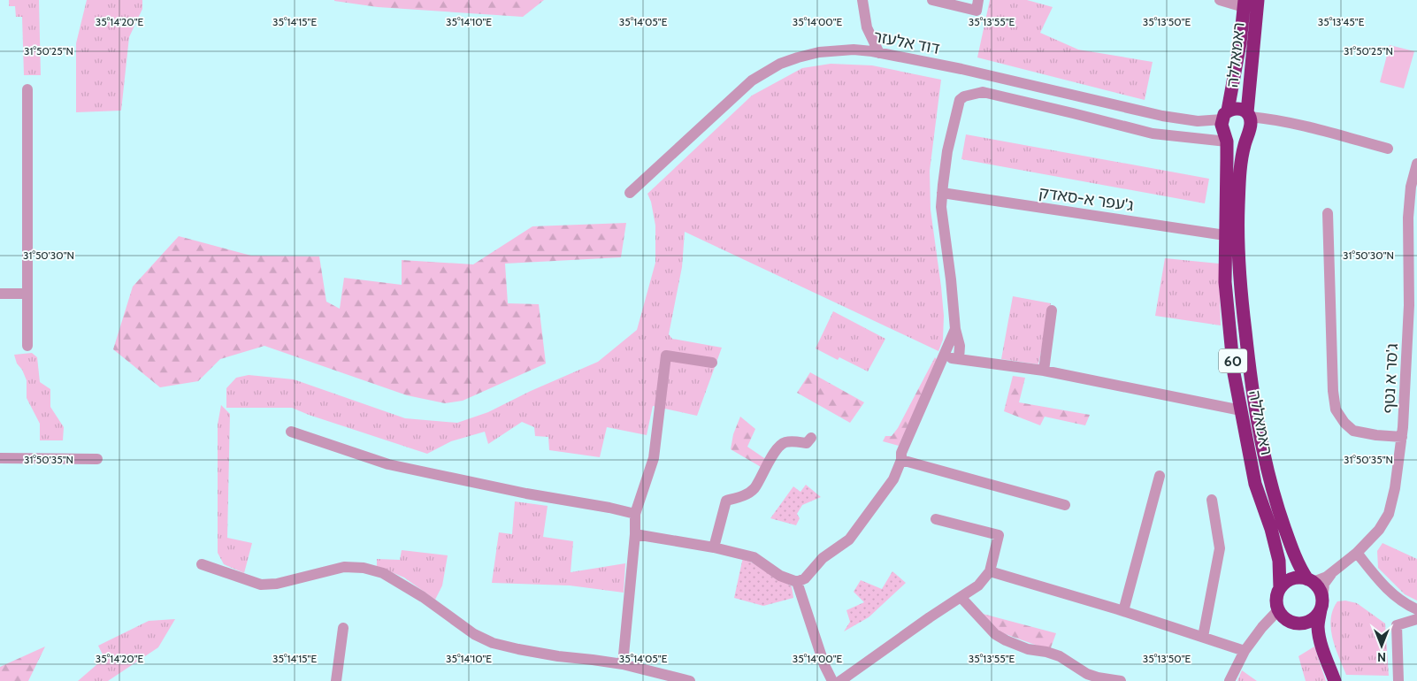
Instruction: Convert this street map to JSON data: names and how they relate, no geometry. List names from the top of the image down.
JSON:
{
  "streets": {
    "highway": ["ראמאללה", "60"],
    "street": ["דוד אלעזר", "ג'עפר א-סאדק", "ג'סר א נטף"]
  },
  "crossings": [
    ["דוד אלעזר", "ראמאללה"],
    ["ראמאללה", "ג'עפר א-סאדק"],
    ["ראמאללה", "60"],
    ["ראמאללה", "ג'סר א נטף"],
    ["60", "ג'סר א נטף"]
  ],
  "north": "bottom",
  "coordinates": [
    "35°14'20\"E",
    "35°14'15\"E",
    "35°14'10\"E",
    "35°14'05\"E",
    "35°14'00\"E",
    "35°13'55\"E",
    "35°13'50\"E",
    "35°13'45\"E",
    "31°50'25\"N",
    "31°50'30\"N",
    "31°50'35\"N"
  ]
}
